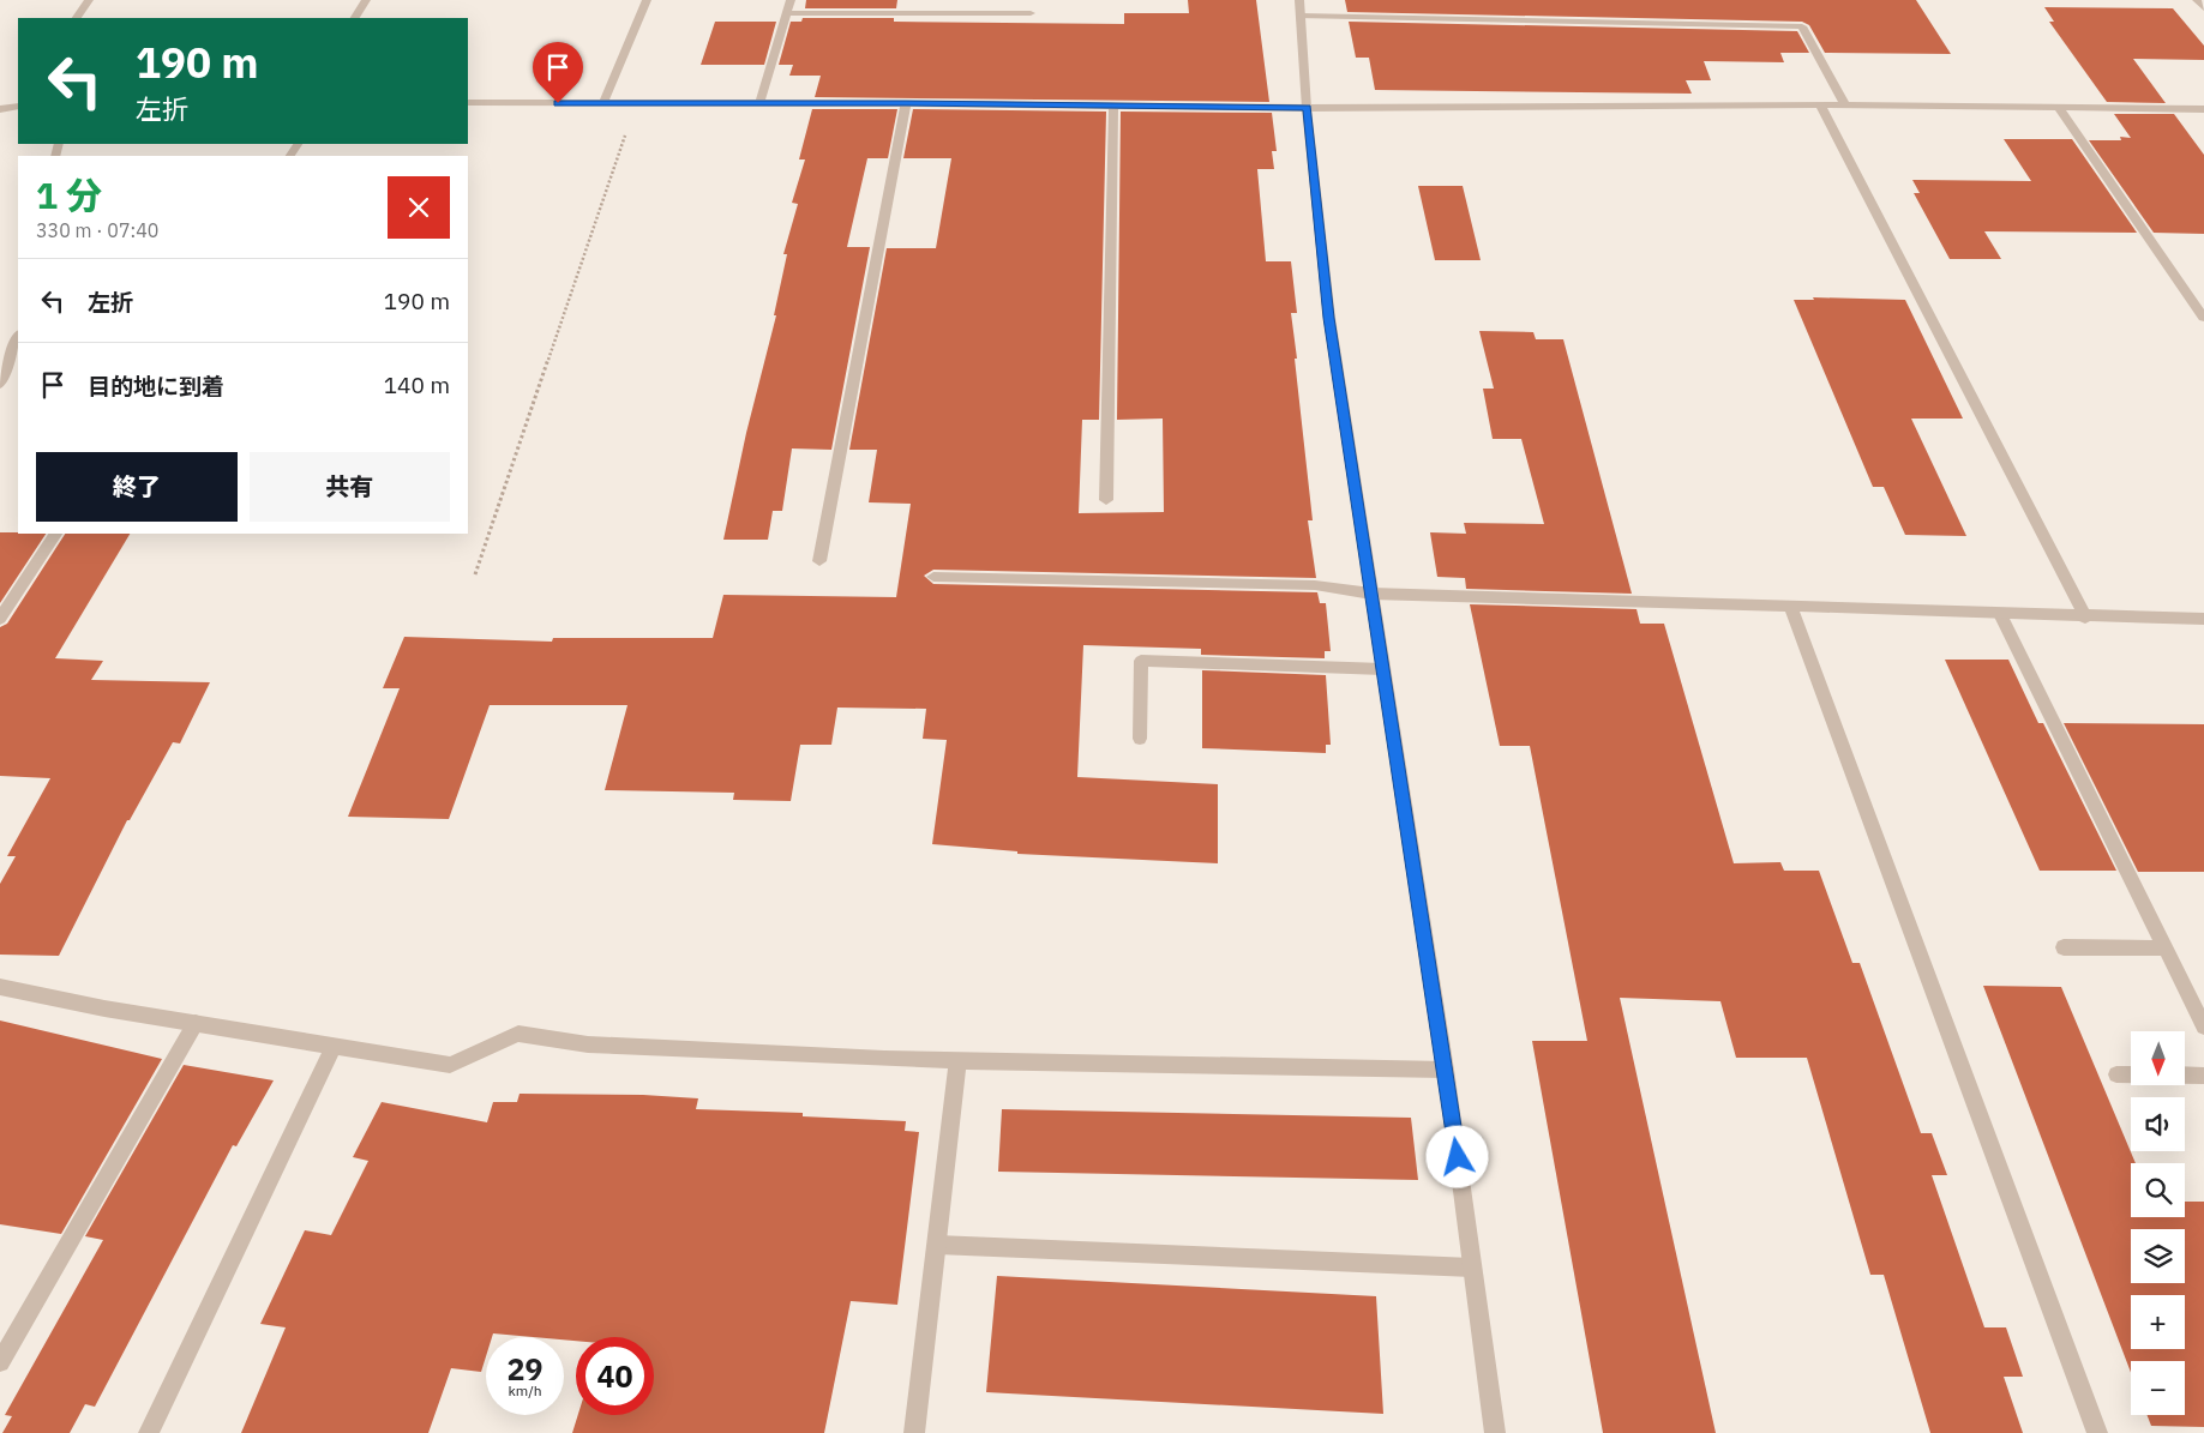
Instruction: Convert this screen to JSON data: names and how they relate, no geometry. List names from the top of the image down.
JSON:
{
  "north": "bottom",
  "page": {
    "turn": ["190 m", "左折"],
    "heading": ["1 分", "330 m · 07:40"],
    "list": [
      {
        "name": "左折",
        "value": "190 m"
      },
      {
        "name": "目的地に到着",
        "value": "140 m"
      }
    ],
    "buttons": ["終了", "共有"],
    "map_buttons": ["+", "−"],
    "speed": "29 km/h",
    "limit": "40"
  }
}
